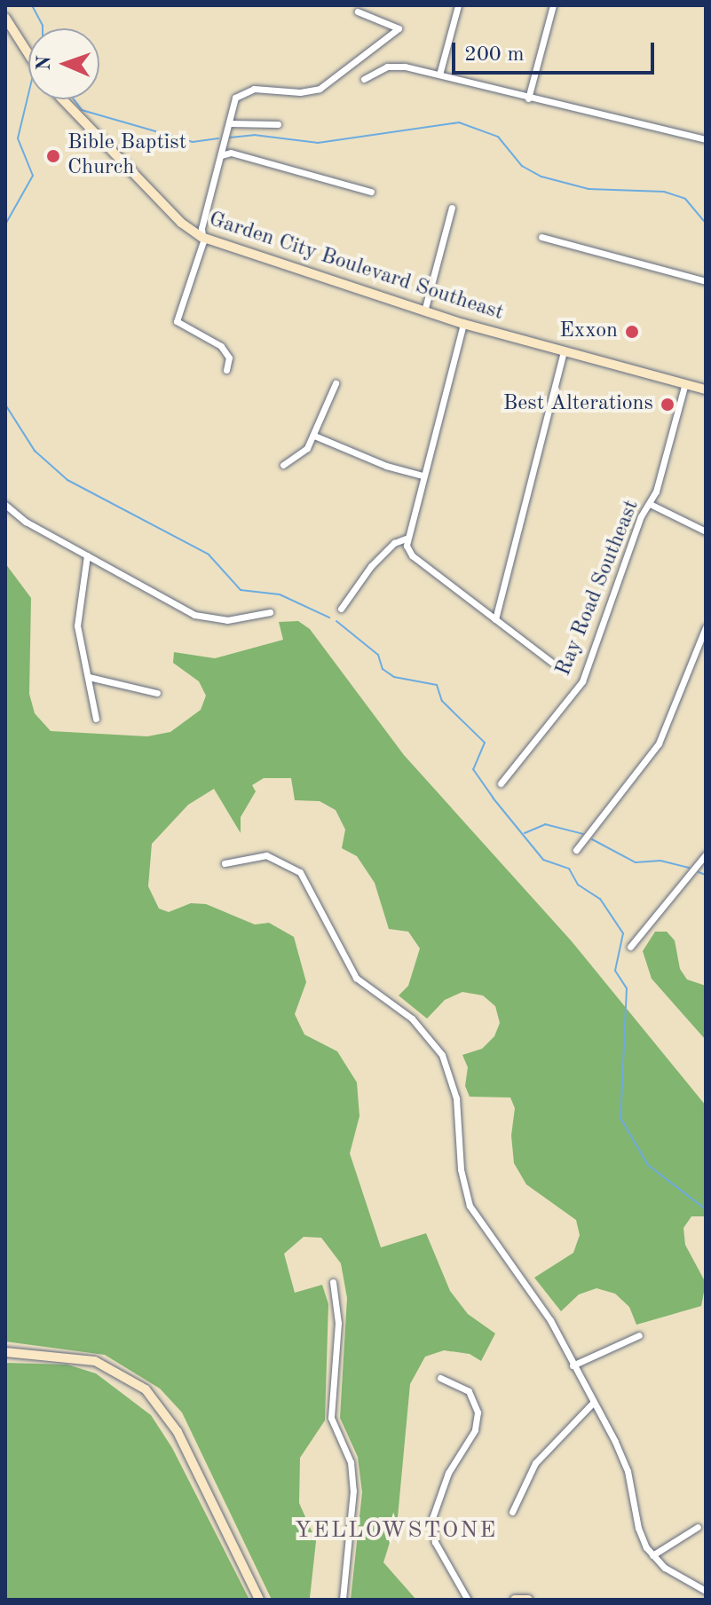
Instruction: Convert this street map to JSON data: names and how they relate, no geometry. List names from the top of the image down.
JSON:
{
  "streets": {
    "street": ["Garden City Boulevard Southeast", "Ray Road Southeast"]
  },
  "crossings": [
    ["Garden City Boulevard Southeast", "Ray Road Southeast"]
  ],
  "districts": ["YELLOWSTONE"],
  "places": ["Bible Baptist Church", "Exxon", "Best Alterations"],
  "scale_bar": "200 m",
  "north": "left"
}
